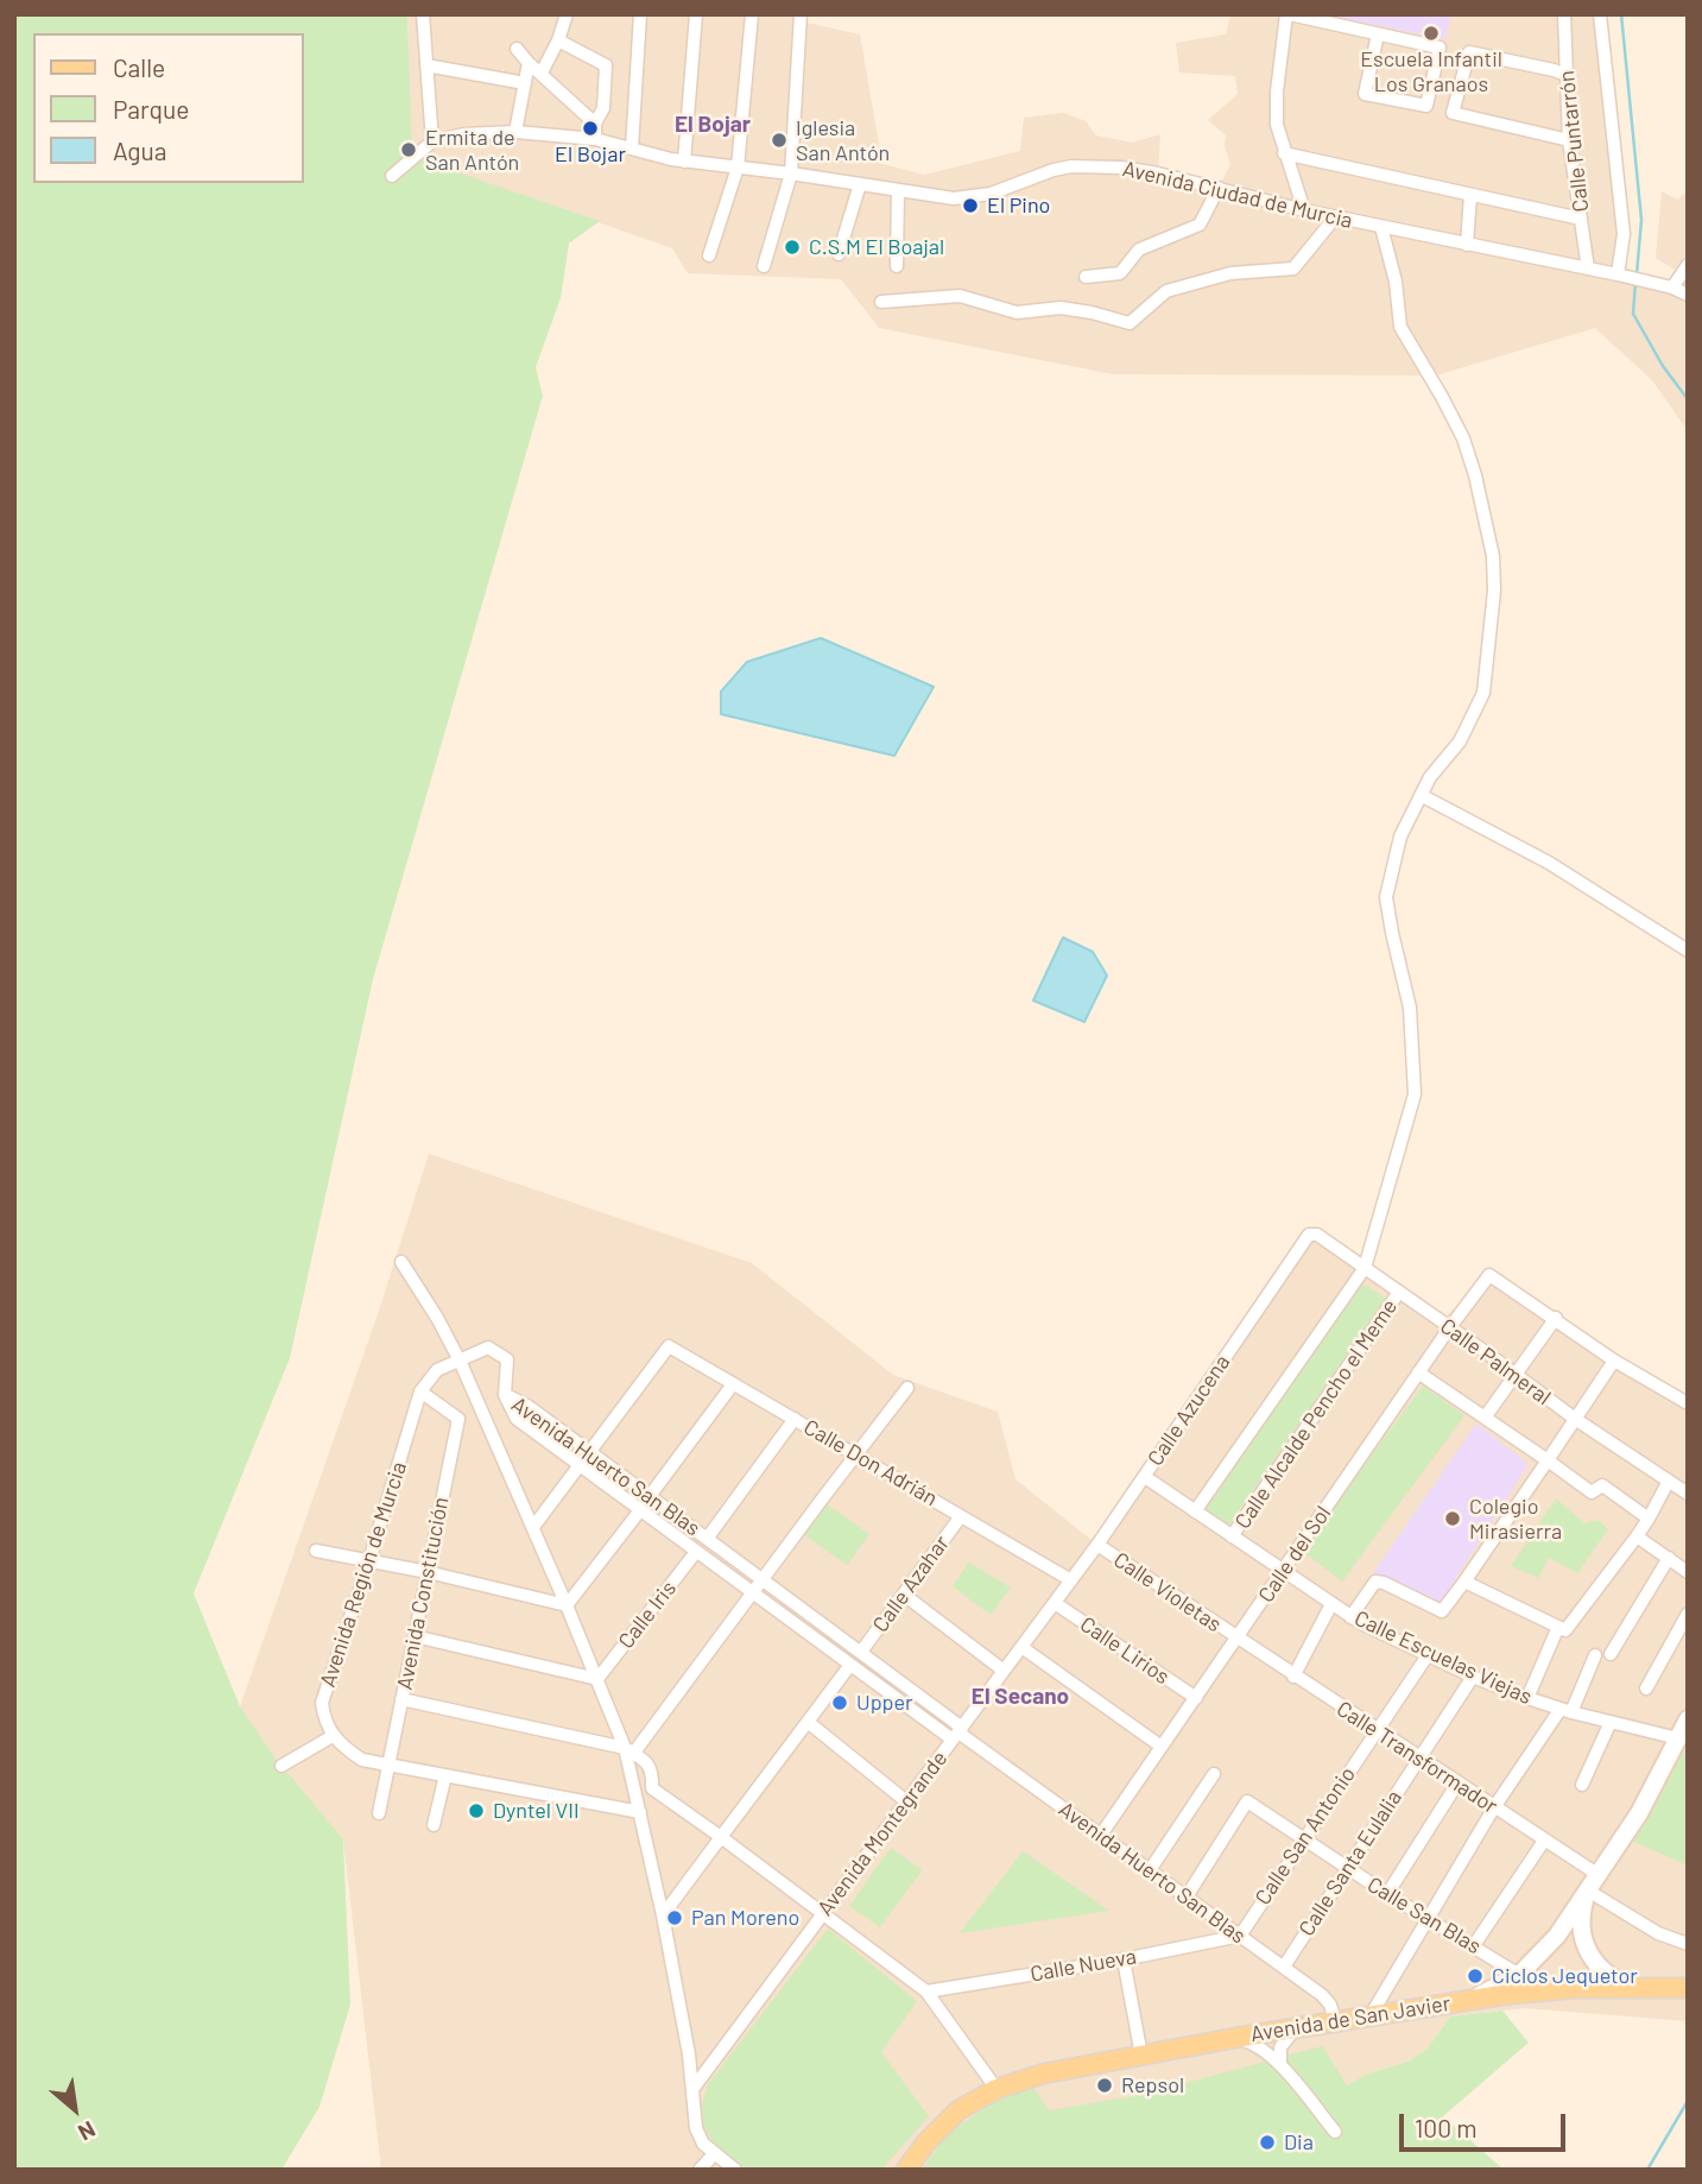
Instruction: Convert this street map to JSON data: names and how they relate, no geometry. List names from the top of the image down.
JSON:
{
  "streets": {
    "main road": ["Avenida de San Javier"],
    "street": [
      "Calle Puntarrón",
      "Avenida Ciudad de Murcia",
      "Calle Palmeral",
      "Calle Azucena",
      "Calle Alcalde Pencho el Meme",
      "Calle Don Adrián",
      "Avenida Huerto San Blas",
      "Calle del Sol",
      "Avenida Región de Murcia",
      "Calle Azahar",
      "Calle Violetas",
      "Avenida Constitución",
      "Calle Iris",
      "Calle Lirios",
      "Calle Escuelas Viejas",
      "Calle Transformador",
      "Avenida Montegrande",
      "Calle San Antonio",
      "Calle Santa Eulalia",
      "Calle San Blas",
      "Calle Nueva"
    ]
  },
  "crossings": [
    ["Calle Puntarrón", "Avenida Ciudad de Murcia"],
    ["Calle Palmeral", "Calle Azucena"],
    ["Calle Palmeral", "Calle Alcalde Pencho el Meme"],
    ["Calle Palmeral", "Calle del Sol"],
    ["Calle Azucena", "Calle Don Adrián"],
    ["Calle Azucena", "Calle Violetas"],
    ["Calle Azucena", "Calle Escuelas Viejas"],
    ["Calle Azucena", "Avenida Montegrande"],
    ["Calle Alcalde Pencho el Meme", "Calle Escuelas Viejas"],
    ["Calle Don Adrián", "Avenida Huerto San Blas"],
    ["Calle Don Adrián", "Calle Azahar"],
    ["Calle Don Adrián", "Avenida Montegrande"],
    ["Avenida Huerto San Blas", "Calle del Sol"],
    ["Avenida Huerto San Blas", "Calle Azahar"],
    ["Avenida Huerto San Blas", "Calle Iris"],
    ["Avenida Huerto San Blas", "Avenida Montegrande"],
    ["Avenida Huerto San Blas", "Calle San Antonio"],
    ["Avenida Huerto San Blas", "Calle Santa Eulalia"],
    ["Avenida Huerto San Blas", "Calle San Blas"],
    ["Avenida Huerto San Blas", "Calle Nueva"],
    ["Avenida Huerto San Blas", "Avenida de San Javier"],
    ["Calle del Sol", "Calle Violetas"],
    ["Calle del Sol", "Calle Lirios"],
    ["Calle del Sol", "Calle Escuelas Viejas"],
    ["Calle del Sol", "Calle Transformador"],
    ["Avenida Región de Murcia", "Avenida Constitución"],
    ["Calle Violetas", "Calle Transformador"],
    ["Calle Lirios", "Avenida Montegrande"],
    ["Calle Escuelas Viejas", "Calle San Antonio"],
    ["Calle Escuelas Viejas", "Calle Santa Eulalia"],
    ["Calle Transformador", "Calle San Antonio"],
    ["Calle Transformador", "Calle Santa Eulalia"],
    ["Calle San Antonio", "Calle San Blas"],
    ["Calle San Antonio", "Calle Nueva"],
    ["Calle Santa Eulalia", "Calle San Blas"],
    ["Calle San Blas", "Avenida de San Javier"]
  ],
  "districts": ["El Bojar", "El Secano"],
  "places": [
    "Escuela Infantil Los Granaos",
    "El Bojar",
    "Iglesia San Antón",
    "Ermita de San Antón",
    "El Pino",
    "C.S.M El Boajal",
    "Colegio Mirasierra",
    "Upper",
    "Dyntel VII",
    "Pan Moreno",
    "Ciclos Jequetor",
    "Repsol",
    "Dia"
  ],
  "legend": ["Calle", "Parque", "Agua"],
  "scale_bar": "100 m",
  "north": "bottom right"
}
